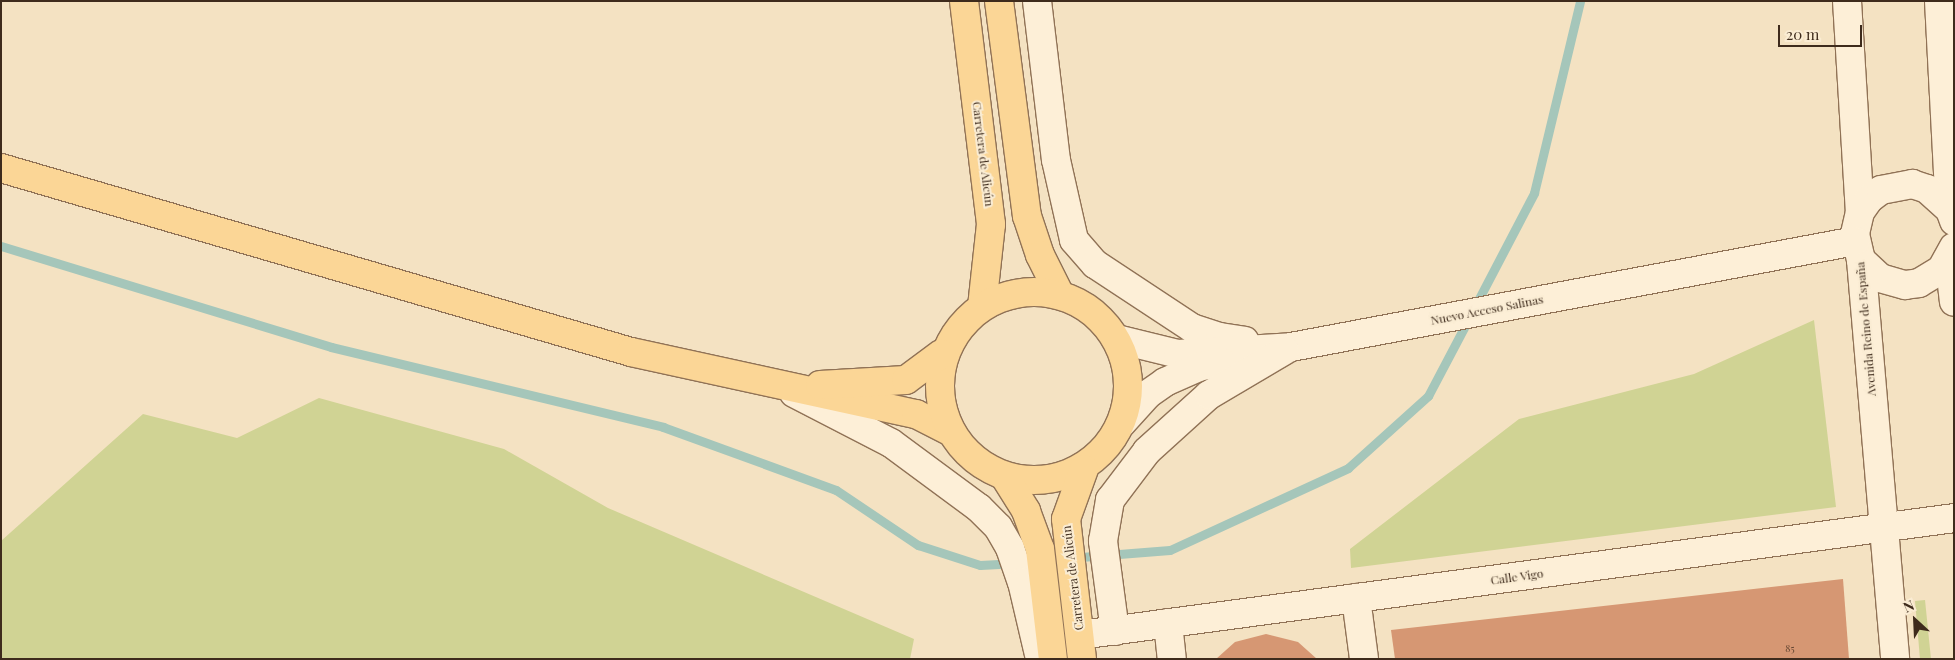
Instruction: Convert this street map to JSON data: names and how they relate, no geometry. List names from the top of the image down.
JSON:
{
  "streets": {
    "main road": ["Carretera de Alicún"],
    "street": ["Nuevo Acceso Salinas", "Avenida Reino de España", "Calle Vigo"]
  },
  "crossings": [
    ["Carretera de Alicún", "Calle Vigo"],
    ["Nuevo Acceso Salinas", "Avenida Reino de España"],
    ["Avenida Reino de España", "Calle Vigo"]
  ],
  "house_numbers": ["85"],
  "scale_bar": "20 m",
  "north": "top left"
}
